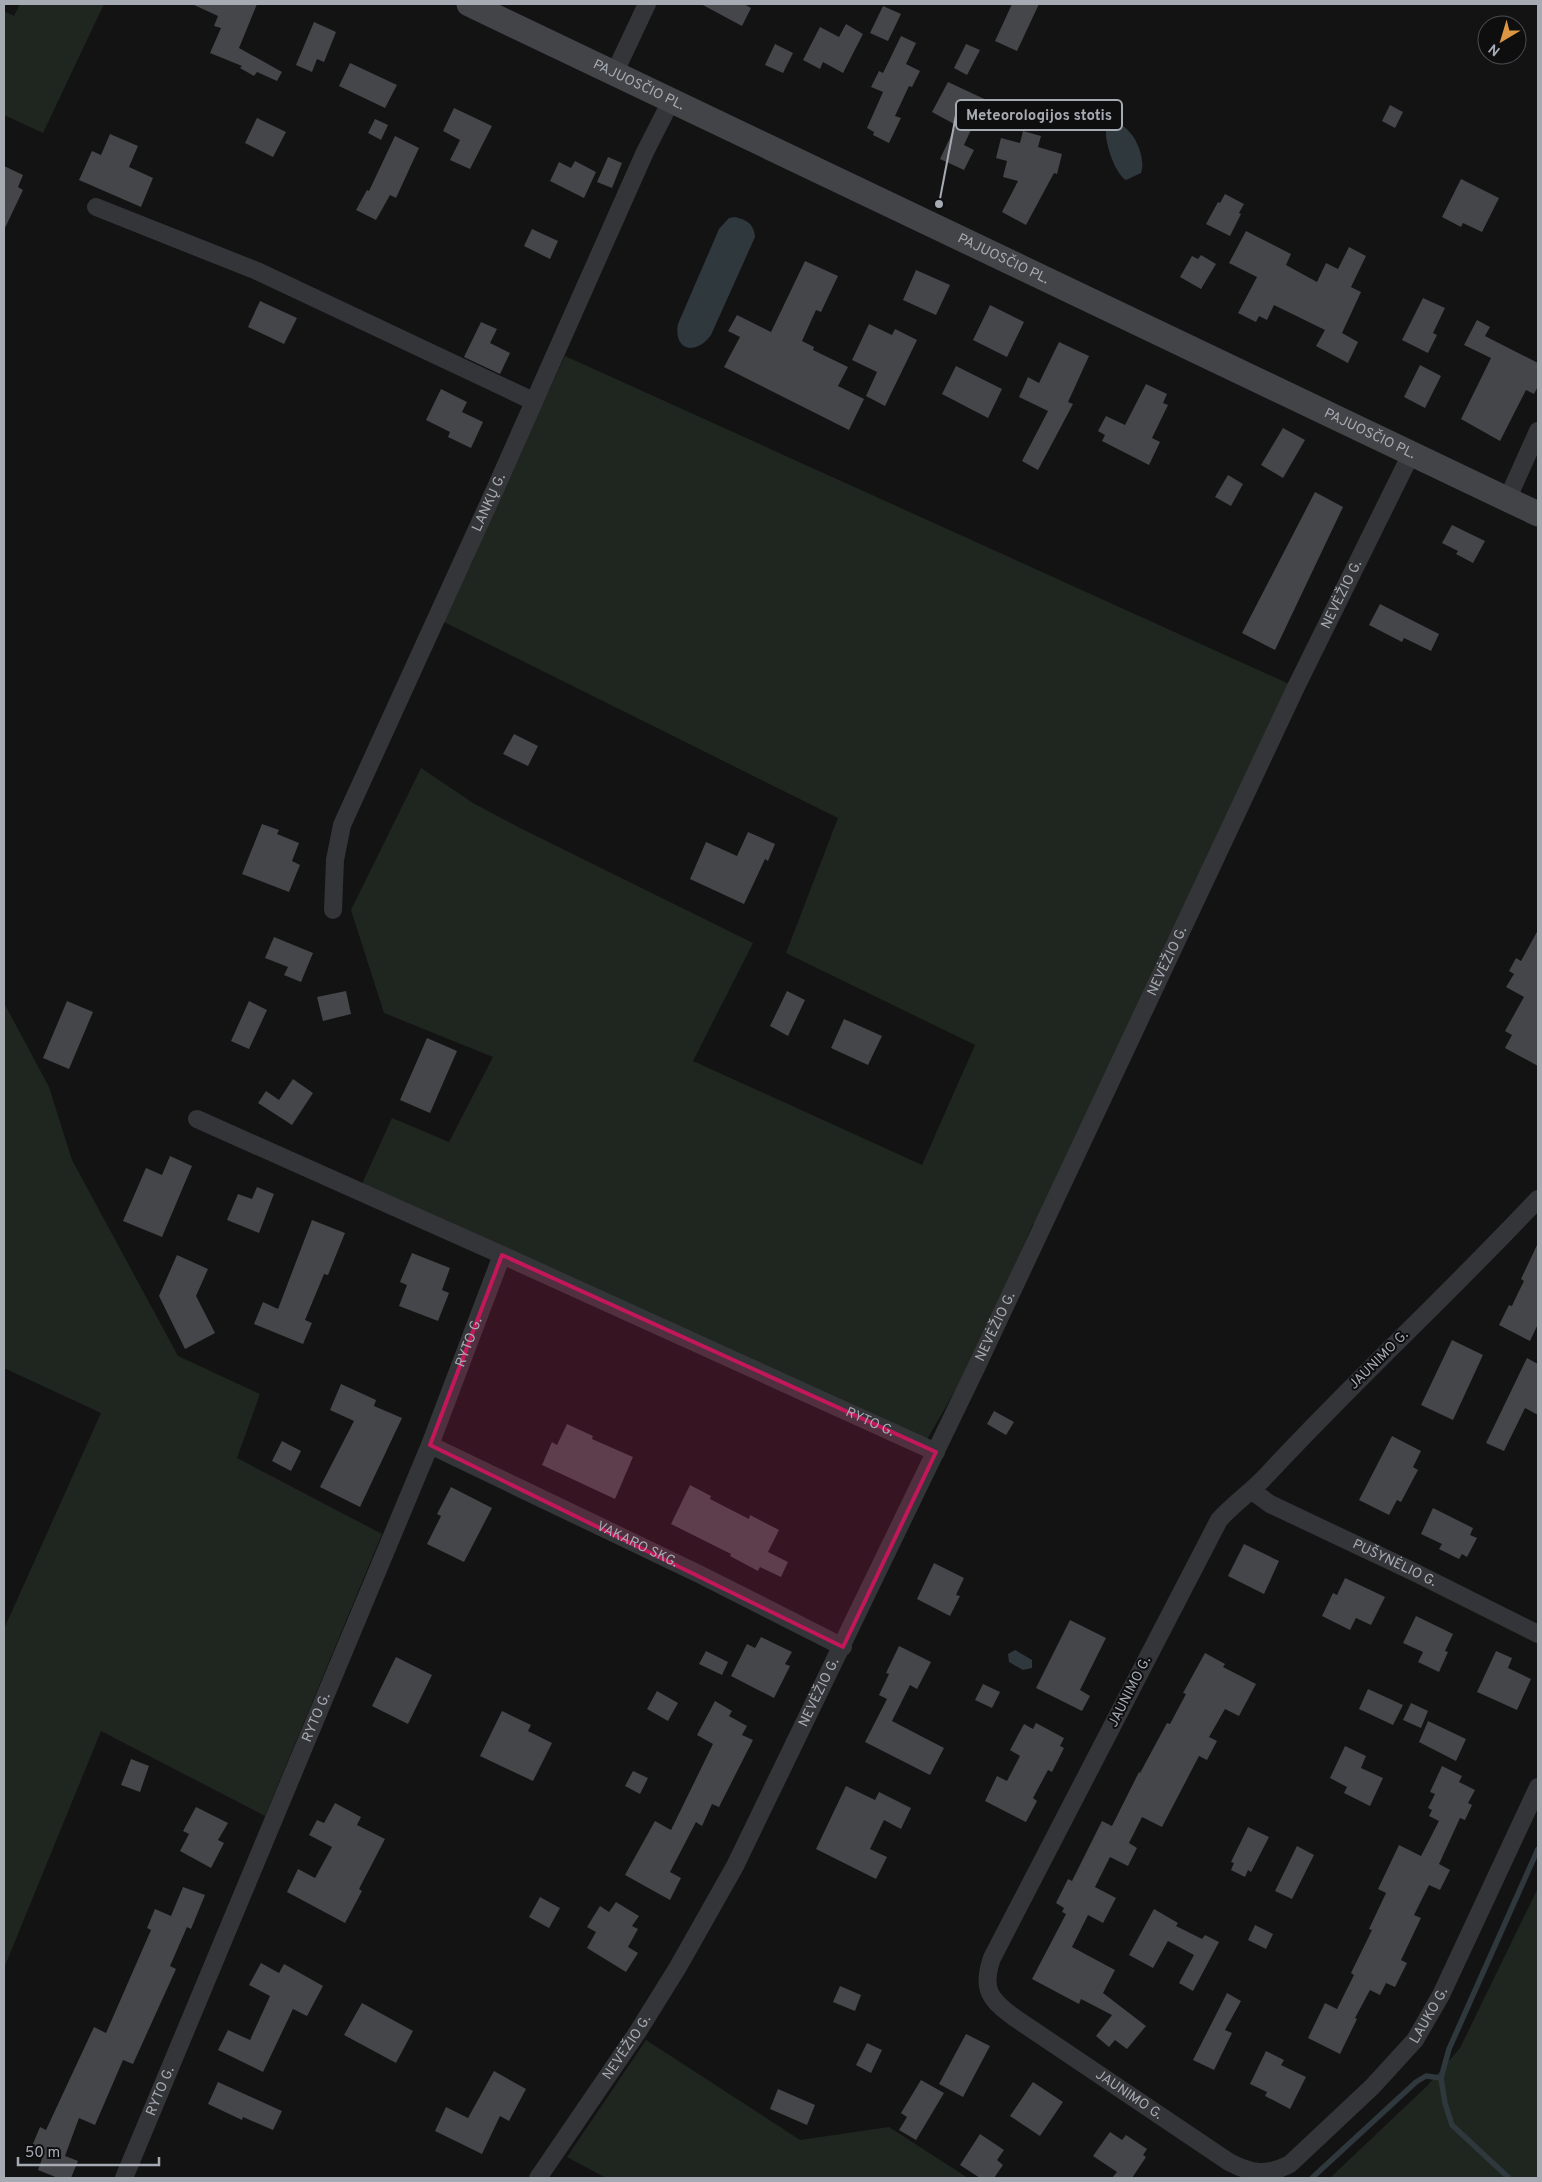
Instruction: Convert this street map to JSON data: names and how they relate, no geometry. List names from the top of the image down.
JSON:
{
  "streets": {
    "main road": ["PAJUOSČIO PL."],
    "street": [
      "LANKŲ G.",
      "NEVĖŽIO G.",
      "RYTO G.",
      "JAUNIMO G.",
      "VAKARO SKG.",
      "PUŠYNĖLIO G.",
      "LAUKO G."
    ]
  },
  "crossings": [
    ["PAJUOSČIO PL.", "LANKŲ G."],
    ["PAJUOSČIO PL.", "NEVĖŽIO G."],
    ["NEVĖŽIO G.", "RYTO G."],
    ["NEVĖŽIO G.", "VAKARO SKG."],
    ["RYTO G.", "VAKARO SKG."],
    ["JAUNIMO G.", "PUŠYNĖLIO G."],
    ["JAUNIMO G.", "LAUKO G."]
  ],
  "places": ["Meteorologijos stotis"],
  "scale_bar": "50 m",
  "north": "bottom left"
}
